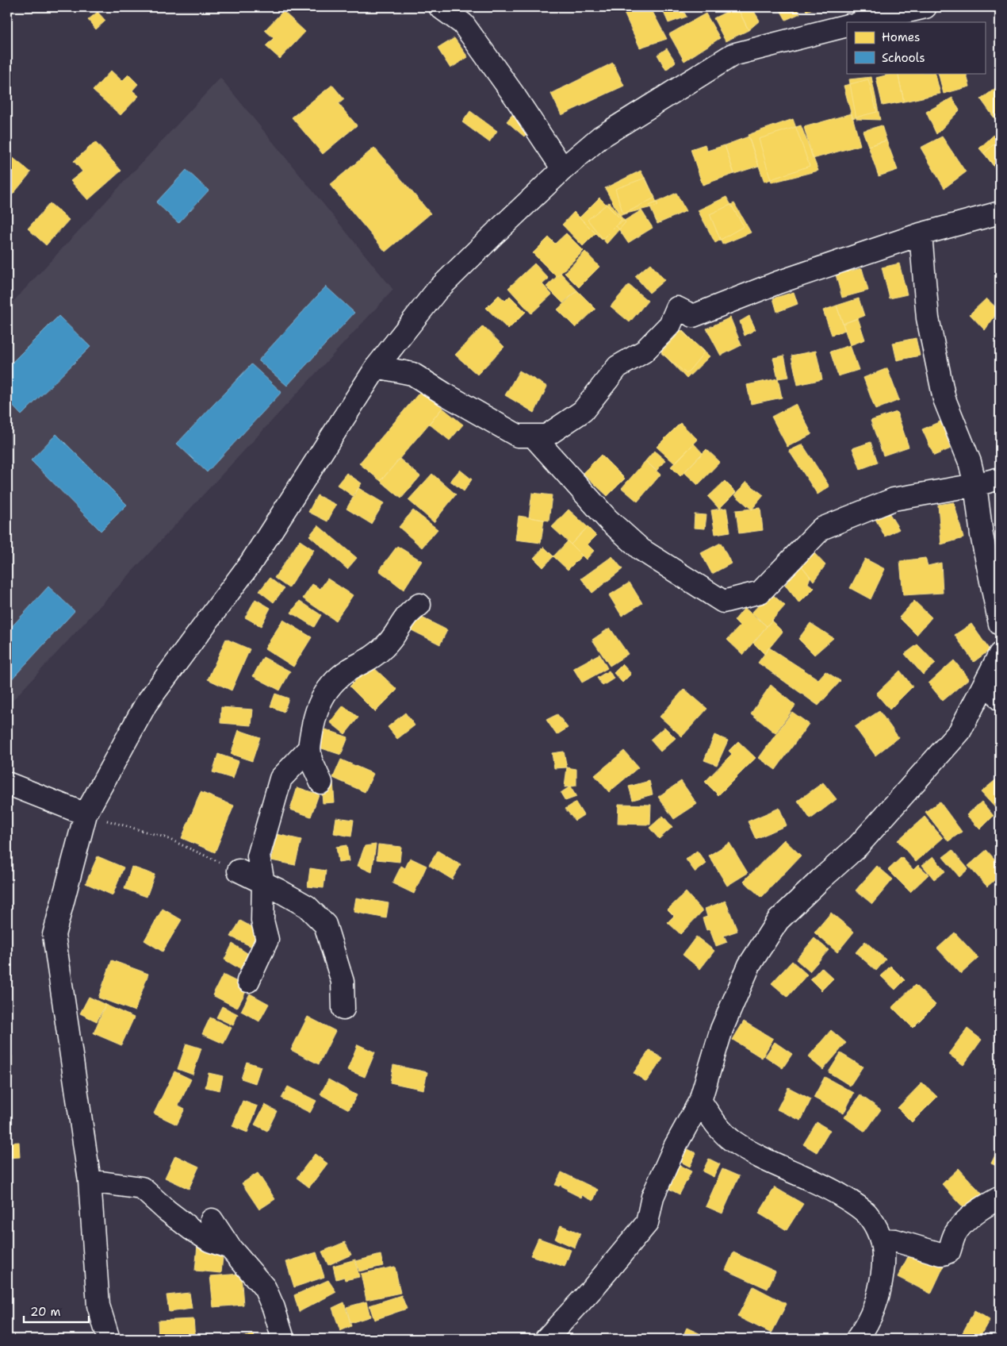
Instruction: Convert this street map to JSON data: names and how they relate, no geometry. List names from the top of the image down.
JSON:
{
  "legend": ["Homes", "Schools"],
  "scale_bar": "20 m"
}
